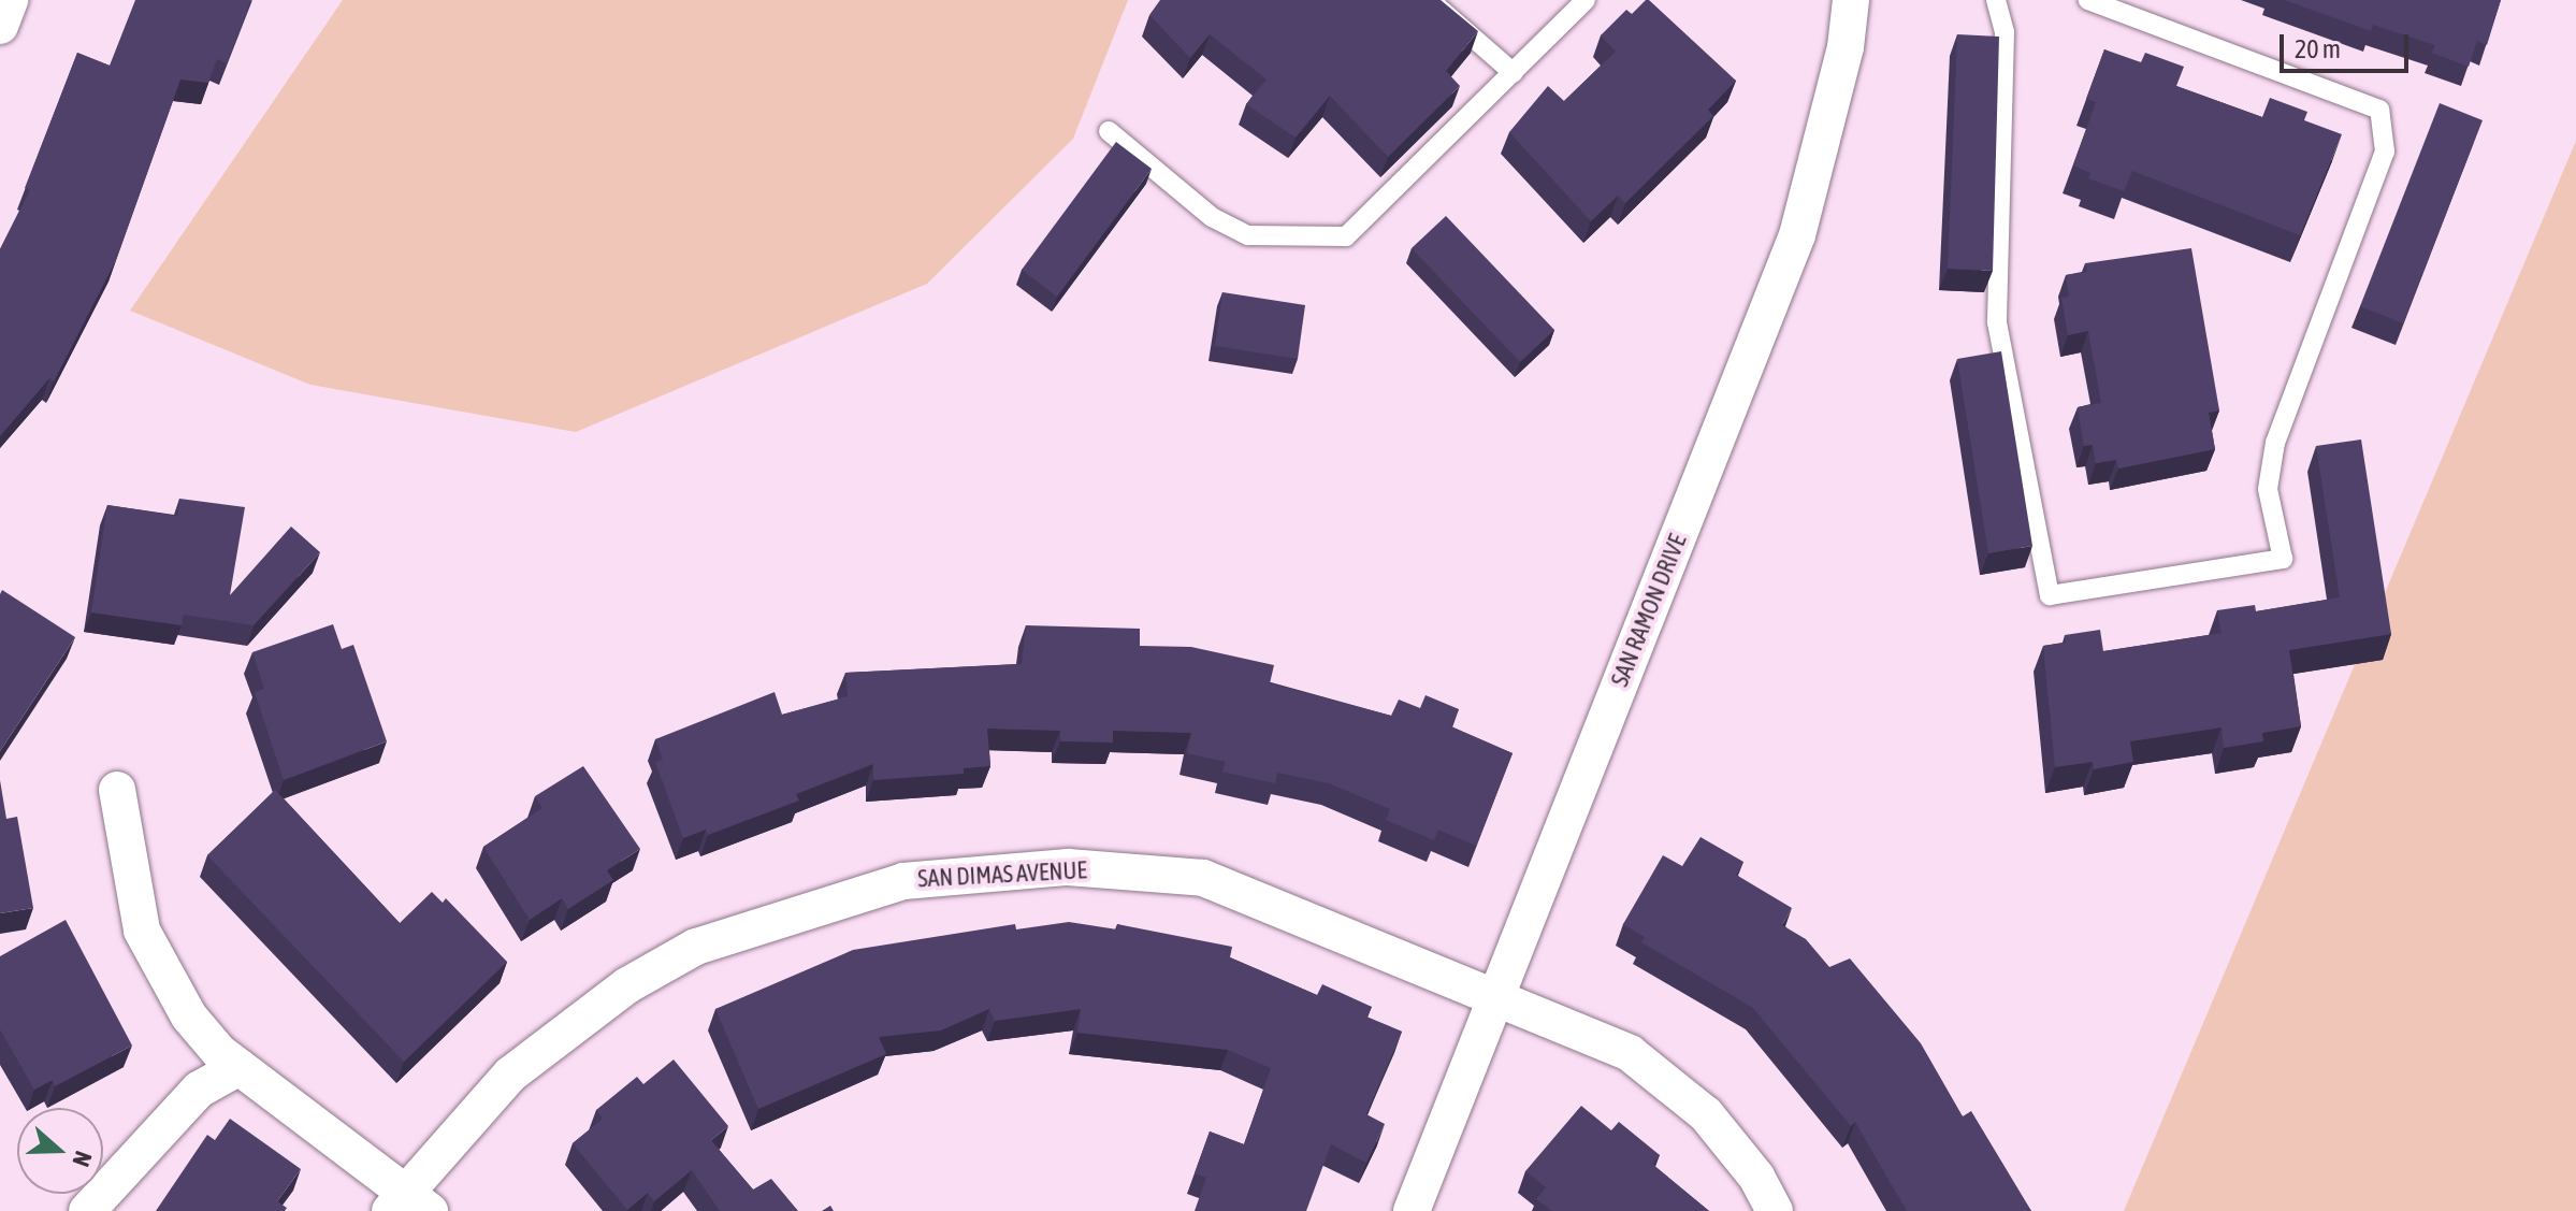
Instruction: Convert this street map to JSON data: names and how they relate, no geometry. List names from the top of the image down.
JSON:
{
  "streets": {
    "street": ["SAN RAMON DRIVE", "SAN DIMAS AVENUE"]
  },
  "crossings": [
    ["SAN RAMON DRIVE", "SAN DIMAS AVENUE"]
  ],
  "scale_bar": "20 m",
  "north": "right"
}
